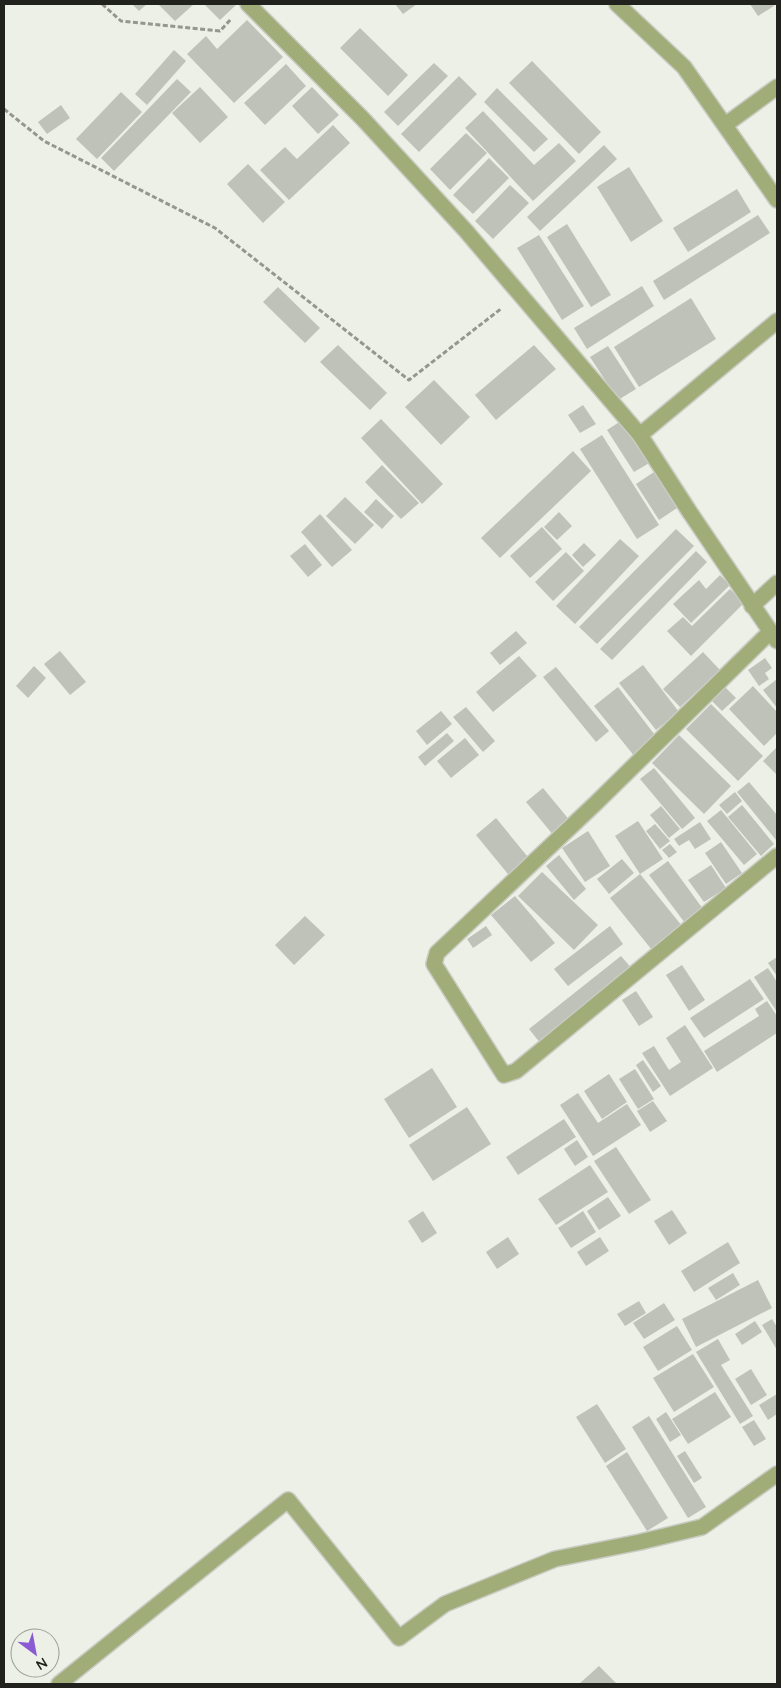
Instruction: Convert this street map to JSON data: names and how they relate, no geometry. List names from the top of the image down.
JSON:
{
  "north": "bottom right"
}
